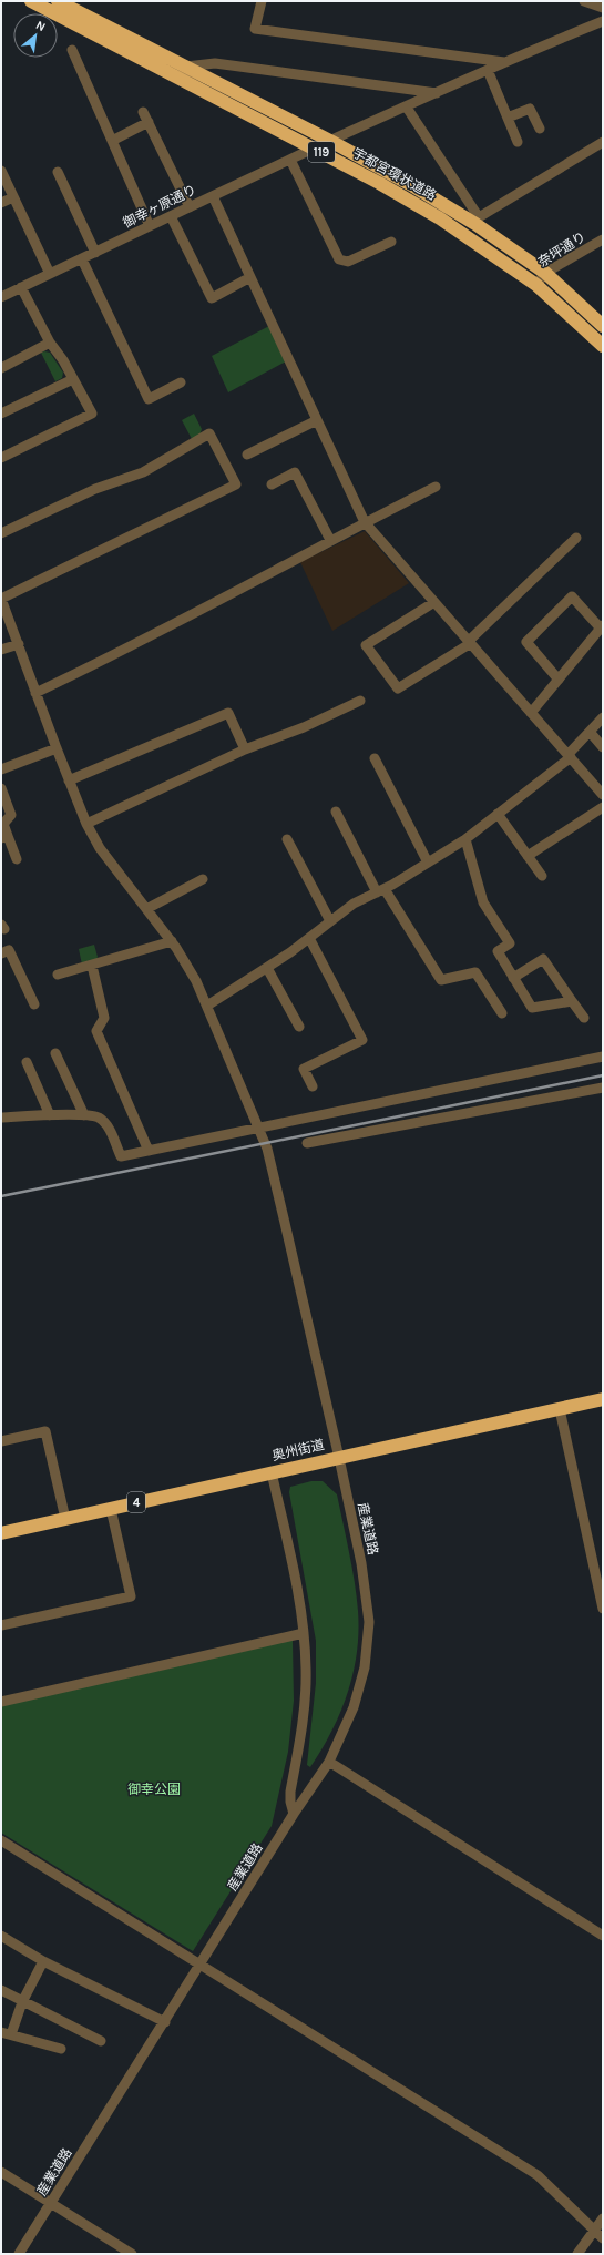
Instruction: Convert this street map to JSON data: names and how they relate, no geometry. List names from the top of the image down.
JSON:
{
  "streets": {
    "highway": [
      "119",
      "宇都宮環状道路",
      "奥州街道",
      "4"
    ],
    "street": ["御幸ヶ原通り", "奈坪通り", "産業道路"]
  },
  "crossings": [
    ["119", "宇都宮環状道路"],
    ["宇都宮環状道路", "御幸ヶ原通り"],
    ["宇都宮環状道路", "奈坪通り"],
    ["奥州街道", "産業道路"]
  ],
  "parks": ["御幸公園"],
  "north": "top right"
}
